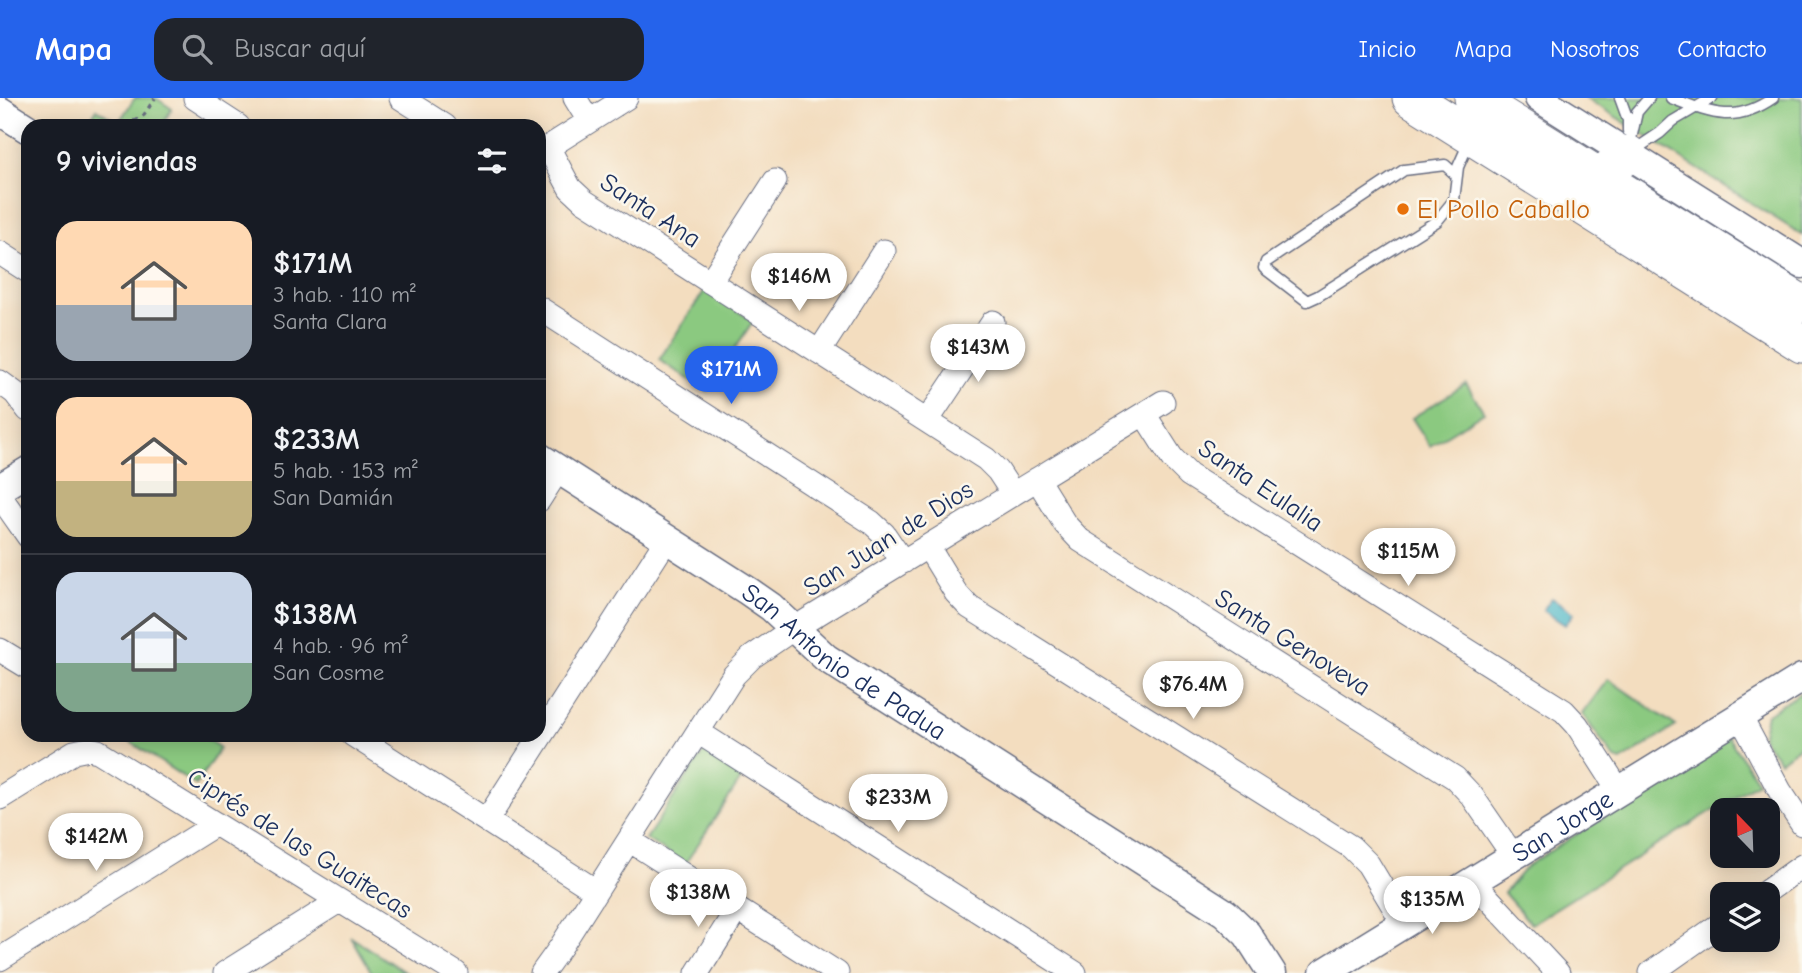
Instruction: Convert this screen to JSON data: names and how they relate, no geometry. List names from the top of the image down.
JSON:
{
  "streets": {
    "street": [
      "Santa Ana",
      "Santa Eulalia",
      "San Juan de Dios",
      "Santa Genoveva",
      "San Antonio de Padua",
      "San Jorge",
      "Ciprés de las Guaitecas"
    ]
  },
  "crossings": [
    ["Santa Ana", "San Juan de Dios"],
    ["Santa Eulalia", "San Juan de Dios"],
    ["Santa Eulalia", "San Jorge"],
    ["San Juan de Dios", "Santa Genoveva"],
    ["San Juan de Dios", "San Antonio de Padua"],
    ["Santa Genoveva", "San Jorge"]
  ],
  "places": ["El Pollo Caballo"],
  "north": "top left",
  "page": {
    "header": "Mapa",
    "search": "Buscar aquí",
    "nav": [
      "Inicio",
      "Mapa",
      "Nosotros",
      "Contacto"
    ],
    "heading": "9 viviendas",
    "list": [
      {
        "name": "$171M",
        "note": "3 hab. · 110 m² · Santa Clara"
      },
      {
        "name": "$233M",
        "note": "5 hab. · 153 m² · San Damián"
      },
      {
        "name": "$138M",
        "note": "4 hab. · 96 m² · San Cosme"
      }
    ],
    "price": [
      "$146M",
      "$143M",
      "$171M",
      "$115M",
      "$76.4M",
      "$233M",
      "$142M",
      "$138M",
      "$135M"
    ]
  }
}
